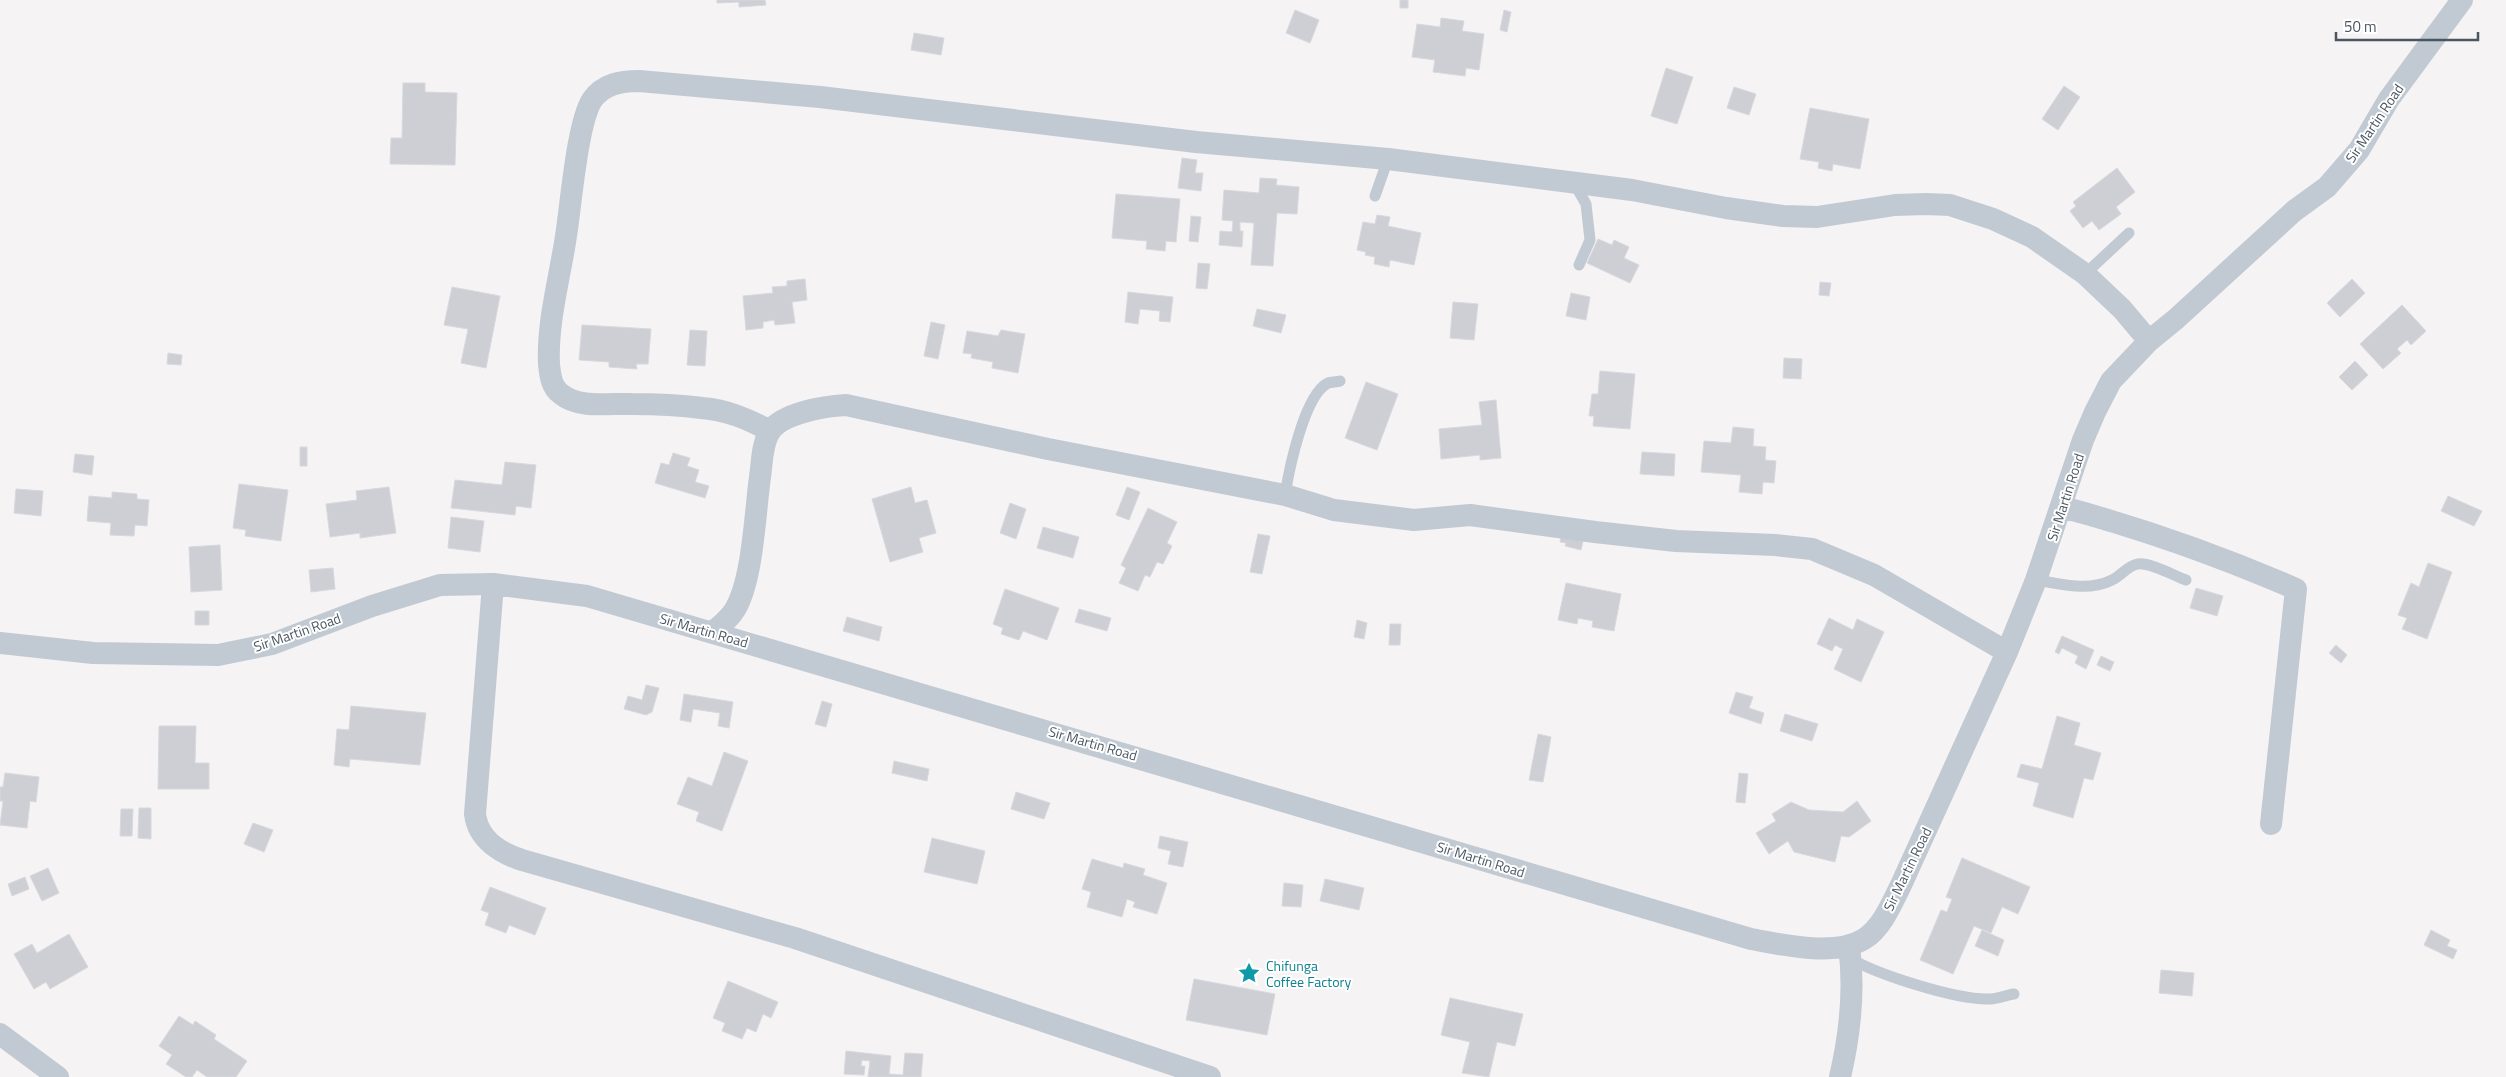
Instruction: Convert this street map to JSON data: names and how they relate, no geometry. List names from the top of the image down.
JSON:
{
  "streets": {
    "street": ["Sir Martin Road"]
  },
  "places": {
    "place": ["Chifunga Coffee Factory"]
  },
  "scale_bar": "50 m"
}
